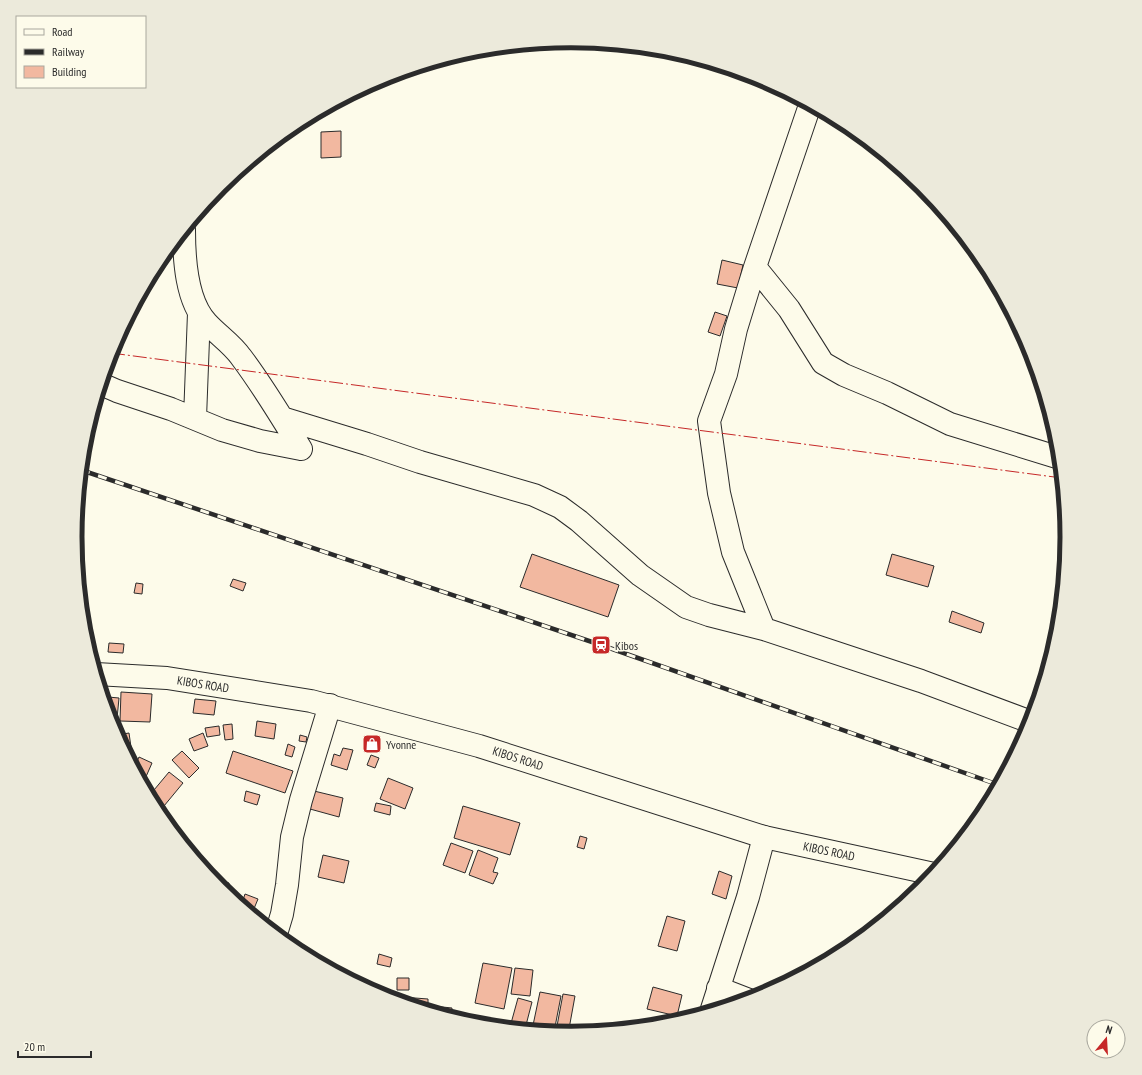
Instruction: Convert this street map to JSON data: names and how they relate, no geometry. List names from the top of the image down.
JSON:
{
  "streets": {
    "street": ["KIBOS ROAD"]
  },
  "places": {
    "station": ["Kibos"],
    "shop": ["Yvonne"]
  },
  "legend": ["Road", "Railway", "Building"],
  "scale_bar": "20 m",
  "north": "top"
}
